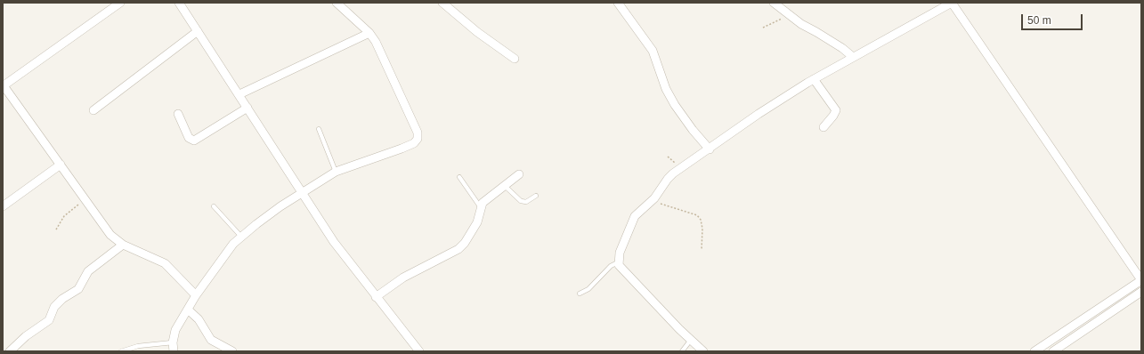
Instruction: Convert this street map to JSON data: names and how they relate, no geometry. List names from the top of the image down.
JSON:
{
  "scale_bar": "50 m"
}
